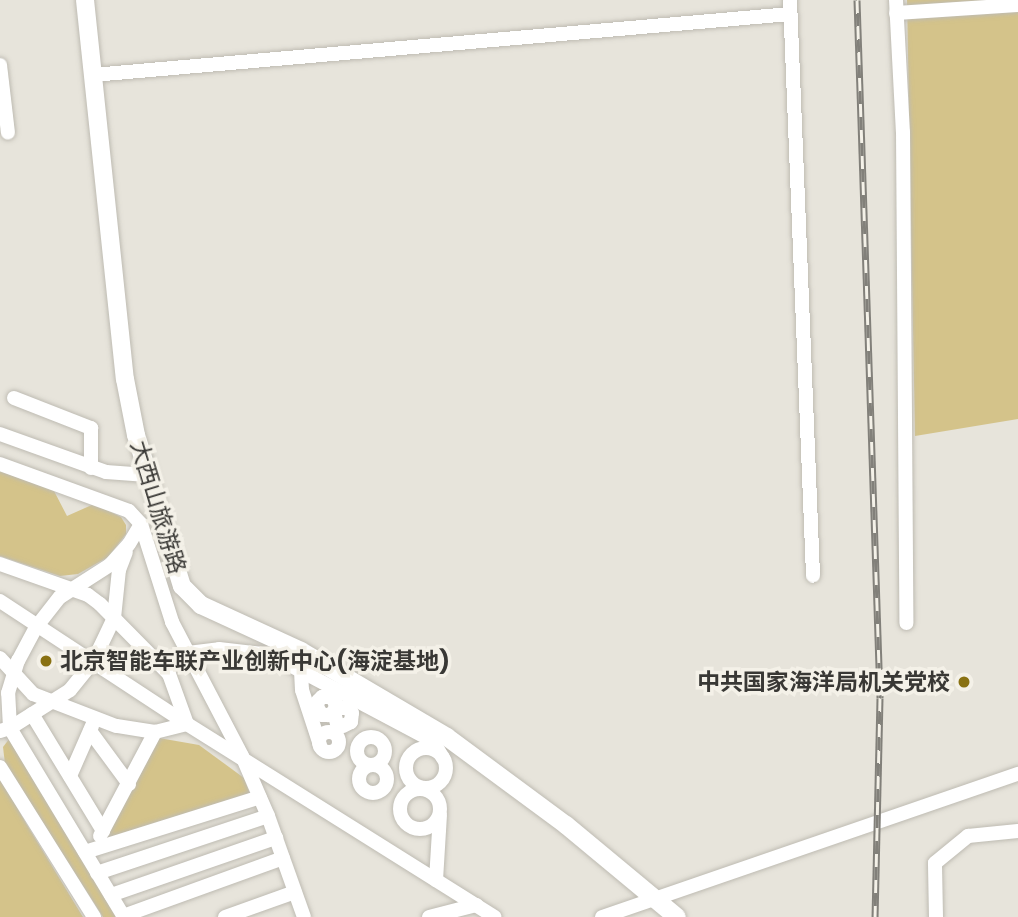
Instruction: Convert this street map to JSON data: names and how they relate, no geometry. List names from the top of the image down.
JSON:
{
  "streets": {
    "street": ["大西山旅游路"]
  },
  "places": ["北京智能车联产业创新中心(海淀基地)", "中共国家海洋局机关党校"]
}
